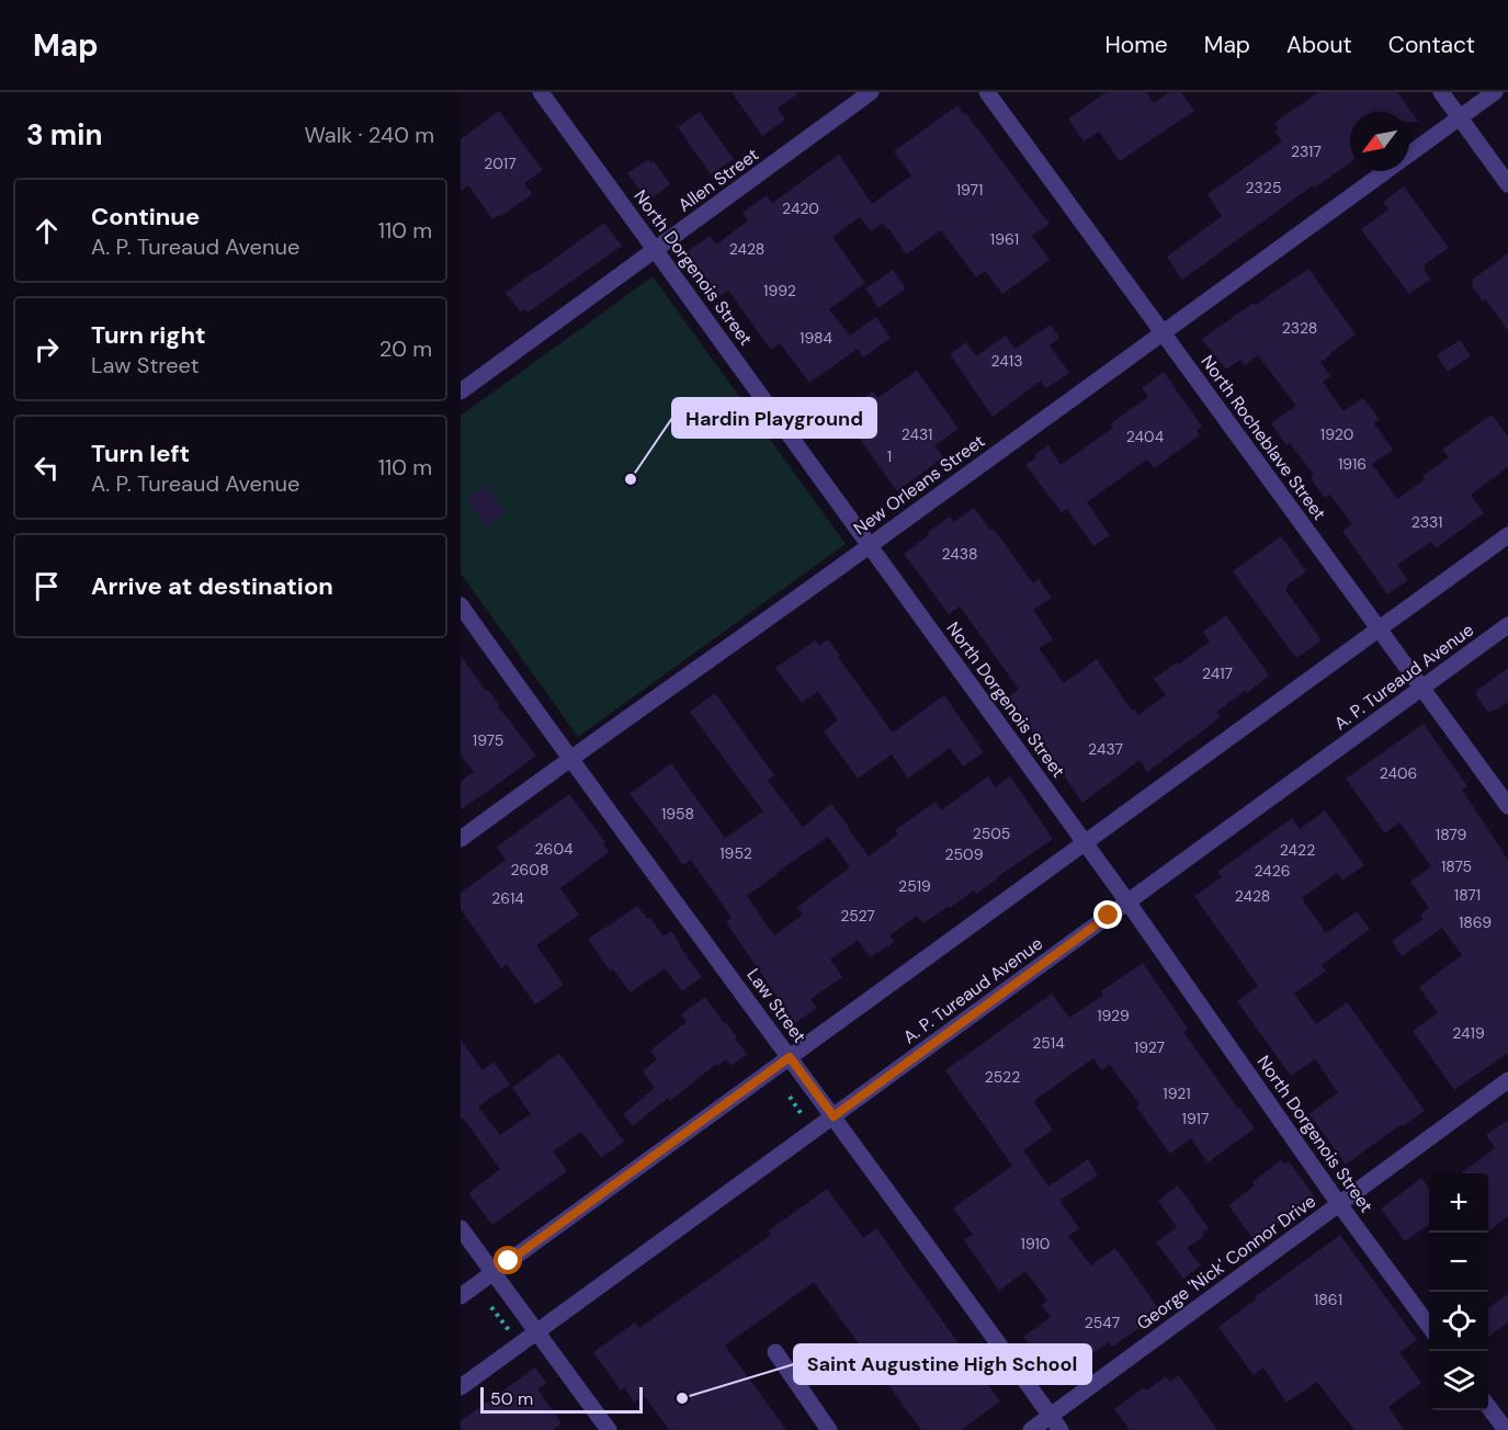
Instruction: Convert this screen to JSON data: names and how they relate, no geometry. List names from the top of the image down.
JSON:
{
  "streets": {
    "street": [
      "Allen Street",
      "North Dorgenois Street",
      "North Rocheblave Street",
      "New Orleans Street",
      "A. P. Tureaud Avenue",
      "Law Street",
      "George 'Nick' Connor Drive"
    ]
  },
  "crossings": [
    ["Allen Street", "North Dorgenois Street"],
    ["North Dorgenois Street", "New Orleans Street"],
    ["North Dorgenois Street", "A. P. Tureaud Avenue"],
    ["North Dorgenois Street", "George 'Nick' Connor Drive"],
    ["North Rocheblave Street", "New Orleans Street"],
    ["North Rocheblave Street", "A. P. Tureaud Avenue"],
    ["New Orleans Street", "Law Street"],
    ["A. P. Tureaud Avenue", "Law Street"],
    ["Law Street", "George 'Nick' Connor Drive"]
  ],
  "places": ["Hardin Playground", "Saint Augustine High School"],
  "house_numbers": [
    "2317",
    "2017",
    "2325",
    "1971",
    "2420",
    "1961",
    "2428",
    "1992",
    "2328",
    "1984",
    "2413",
    "2431",
    "1920",
    "2404",
    "1",
    "1916",
    "2331",
    "2438",
    "2417",
    "1975",
    "2437",
    "2406",
    "1958",
    "2505",
    "1879",
    "2604",
    "2422",
    "1952",
    "2509",
    "1875",
    "2608",
    "2426",
    "2519",
    "1871",
    "2428",
    "2614",
    "2527",
    "1869",
    "1929",
    "2419",
    "2514",
    "1927",
    "2522",
    "1921",
    "1917",
    "1910",
    "1861",
    "2547"
  ],
  "scale_bar": "50 m",
  "north": "bottom left",
  "page": {
    "header": "Map",
    "nav": [
      "Home",
      "Map",
      "About",
      "Contact"
    ],
    "heading": ["3 min", "Walk · 240 m"],
    "list": [
      ["Continue", "A. P. Tureaud Avenue", "110 m"],
      ["Turn right", "Law Street", "20 m"],
      ["Turn left", "A. P. Tureaud Avenue", "110 m"],
      "Arrive at destination"
    ],
    "map_buttons": ["+", "−"],
    "scale": "50 m"
  }
}
